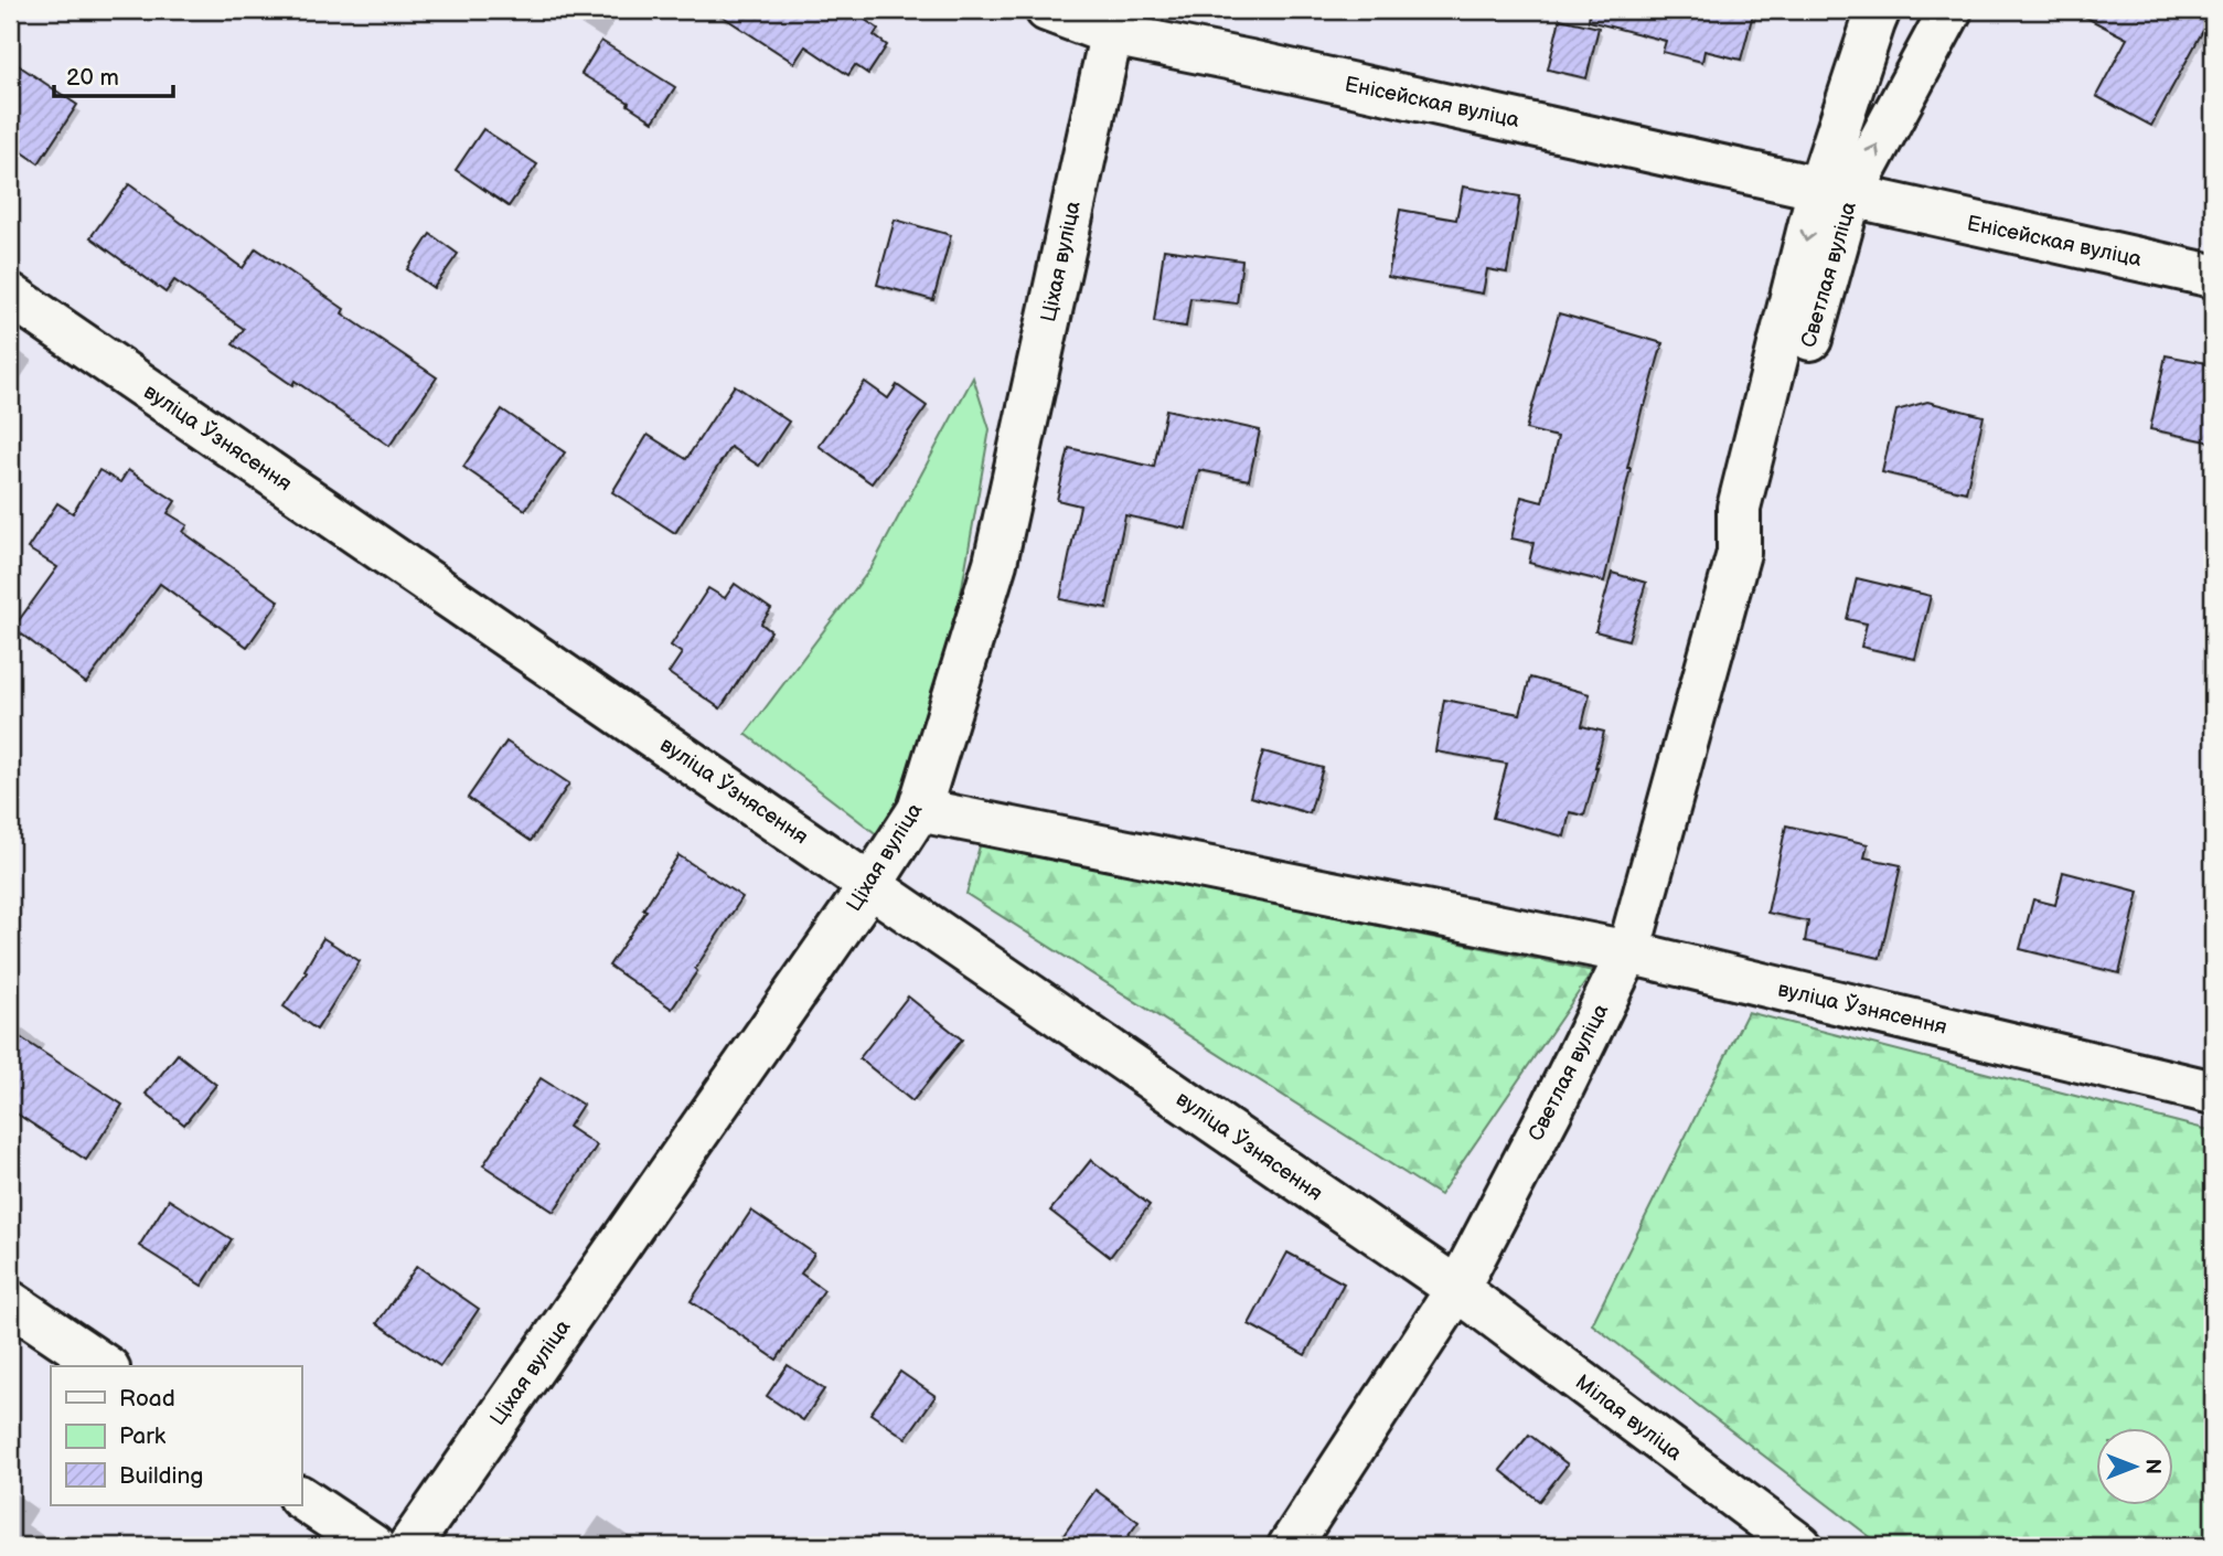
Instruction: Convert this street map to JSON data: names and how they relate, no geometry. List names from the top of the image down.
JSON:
{
  "streets": {
    "street": [
      "Енісейская вуліца",
      "Ціхая вуліца",
      "Светлая вуліца",
      "вуліца Ўзнясення",
      "Мілая вуліца"
    ]
  },
  "crossings": [
    ["Енісейская вуліца", "Ціхая вуліца"],
    ["Енісейская вуліца", "Светлая вуліца"],
    ["Ціхая вуліца", "вуліца Ўзнясення"],
    ["Светлая вуліца", "вуліца Ўзнясення"],
    ["Светлая вуліца", "Мілая вуліца"],
    ["вуліца Ўзнясення", "Мілая вуліца"]
  ],
  "legend": ["Road", "Park", "Building"],
  "scale_bar": "20 m",
  "north": "right"
}
